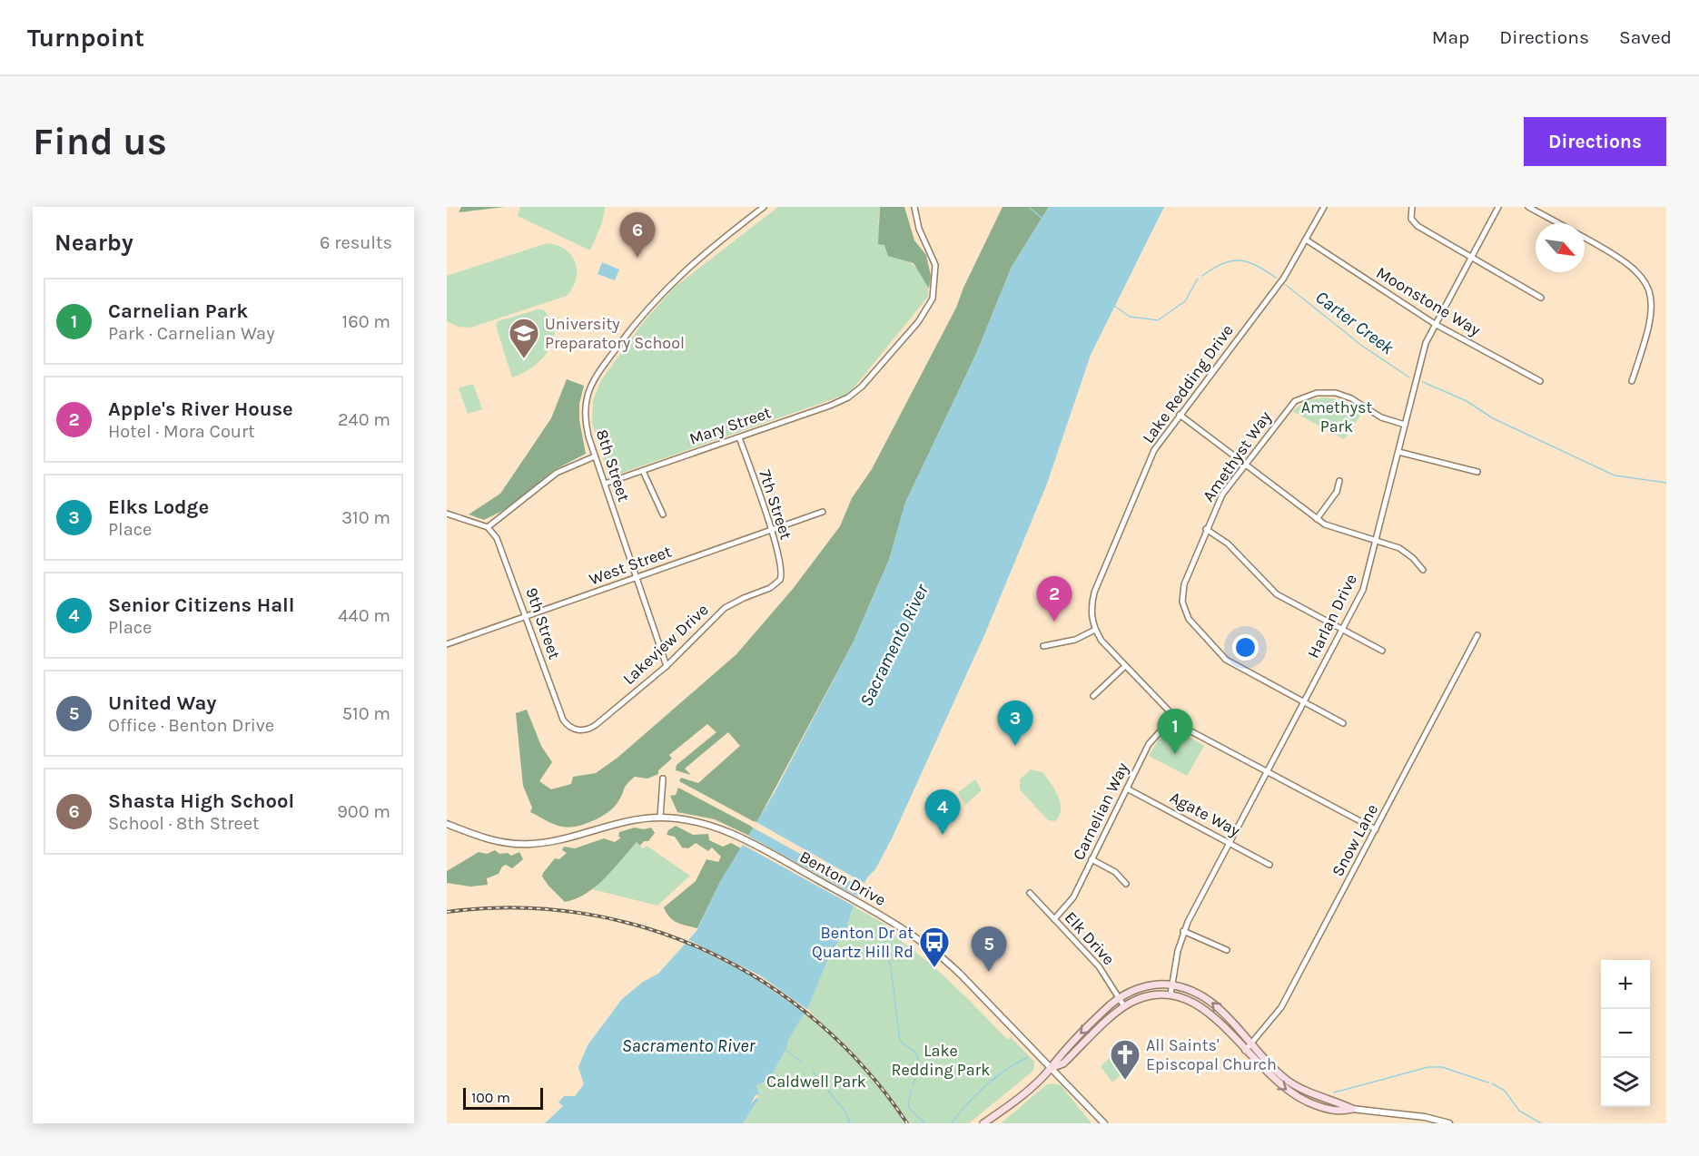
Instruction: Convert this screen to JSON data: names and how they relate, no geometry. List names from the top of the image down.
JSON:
{
  "streets": {
    "street": [
      "Moonstone Way",
      "Lake Redding Drive",
      "Mary Street",
      "Amethyst Way",
      "8th Street",
      "7th Street",
      "West Street",
      "Harlan Drive",
      "9th Street",
      "Lakeview Drive",
      "Carnelian Way",
      "Agate Way",
      "Snow Lane",
      "Benton Drive",
      "Elk Drive"
    ]
  },
  "crossings": [
    ["Moonstone Way", "Lake Redding Drive"],
    ["Moonstone Way", "Harlan Drive"],
    ["Mary Street", "8th Street"],
    ["Mary Street", "7th Street"],
    ["Amethyst Way", "Harlan Drive"],
    ["8th Street", "West Street"],
    ["8th Street", "Lakeview Drive"],
    ["7th Street", "West Street"],
    ["7th Street", "Lakeview Drive"],
    ["West Street", "9th Street"],
    ["Harlan Drive", "Agate Way"],
    ["9th Street", "Lakeview Drive"],
    ["Carnelian Way", "Agate Way"],
    ["Carnelian Way", "Elk Drive"]
  ],
  "water": ["Carter Creek", "Sacramento River"],
  "parks": ["Amethyst Park", "Lake Redding Park", "Caldwell Park"],
  "places": {
    "school or university": ["University Preparatory School"],
    "bus stop": ["Benton Dr at Quartz Hill Rd"],
    "church": ["All Saints' Episcopal Church"]
  },
  "scale_bar": "100 m",
  "north": "bottom right",
  "page": {
    "header": "Turnpoint",
    "nav": ["Map", "Directions", "Saved"],
    "buttons": "Directions",
    "title": "Find us",
    "heading": ["Nearby", "6 results"],
    "pins": [
      "6",
      "2",
      "3",
      "1",
      "4",
      "5"
    ],
    "list": [
      {
        "mark": "1",
        "name": "Carnelian Park",
        "note": "Park · Carnelian Way",
        "value": "160 m"
      },
      {
        "mark": "2",
        "name": "Apple's River House",
        "note": "Hotel · Mora Court",
        "value": "240 m"
      },
      {
        "mark": "3",
        "name": "Elks Lodge",
        "note": "Place",
        "value": "310 m"
      },
      {
        "mark": "4",
        "name": "Senior Citizens Hall",
        "note": "Place",
        "value": "440 m"
      },
      {
        "mark": "5",
        "name": "United Way",
        "note": "Office · Benton Drive",
        "value": "510 m"
      },
      {
        "mark": "6",
        "name": "Shasta High School",
        "note": "School · 8th Street",
        "value": "900 m"
      }
    ],
    "map_buttons": ["+", "−"],
    "scale": "100 m"
  }
}
